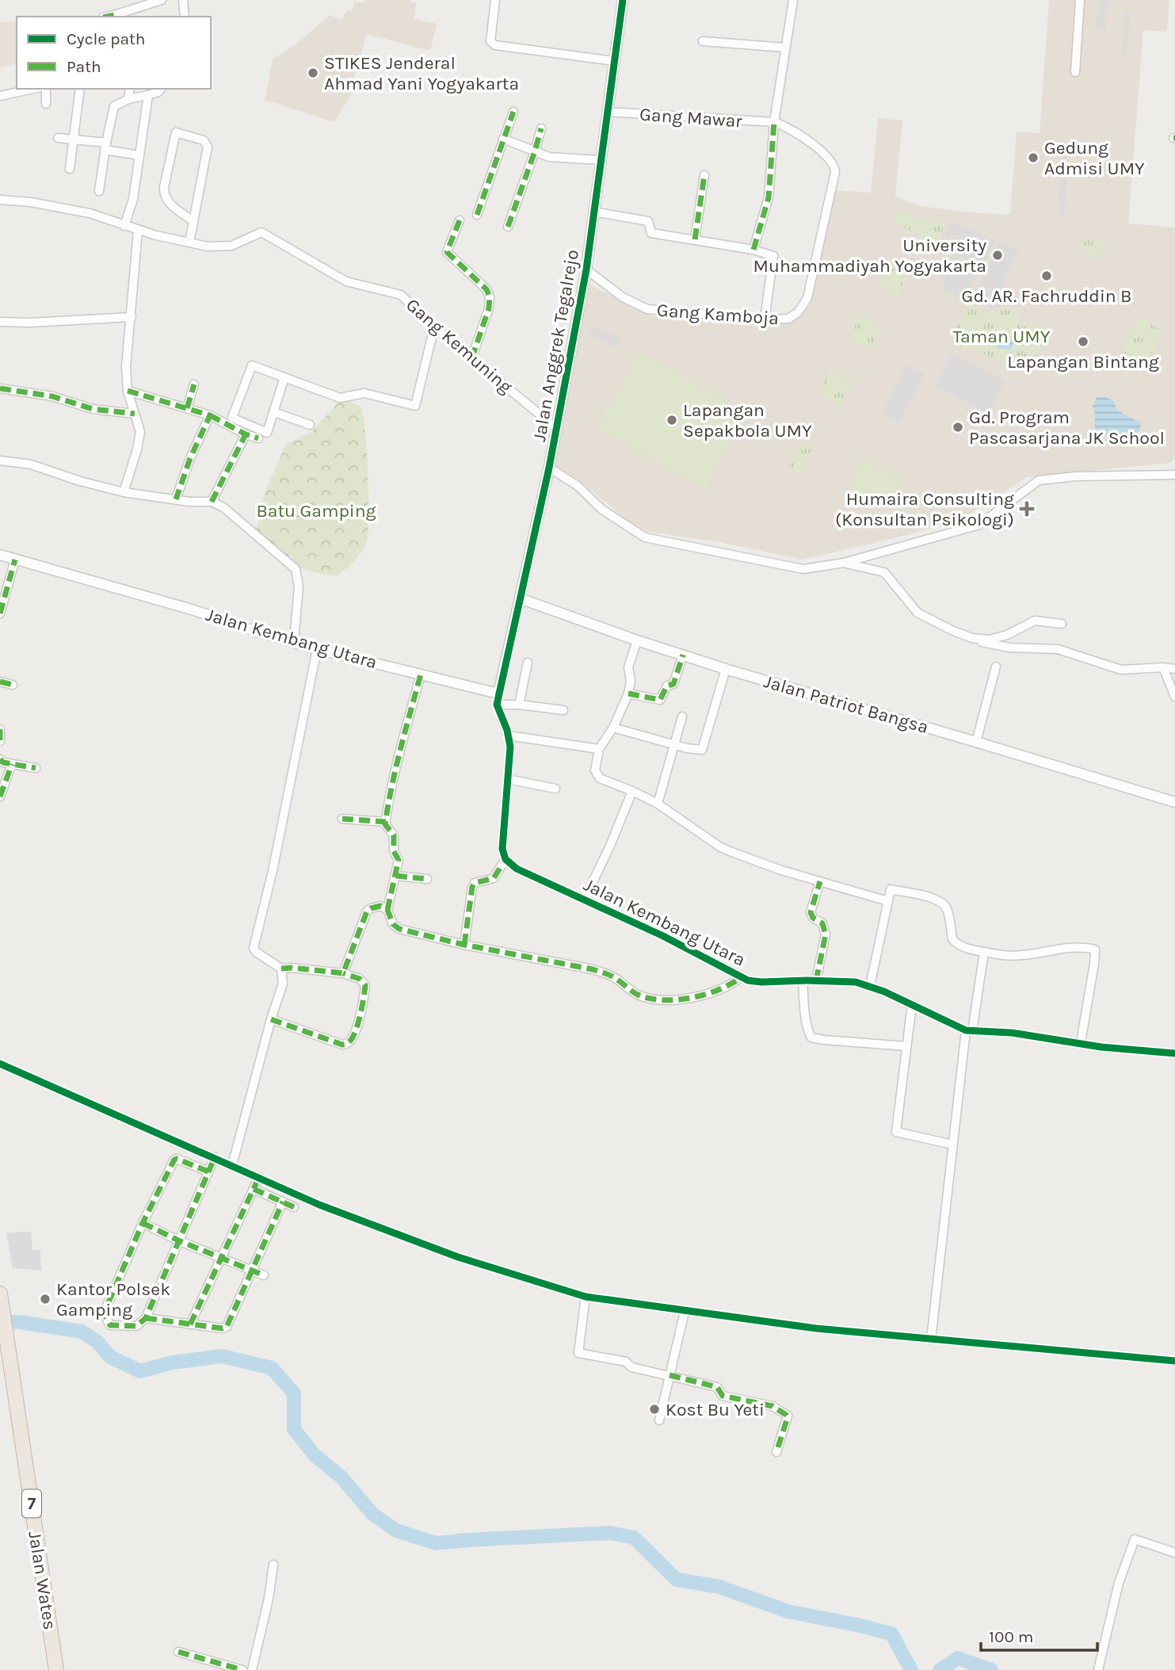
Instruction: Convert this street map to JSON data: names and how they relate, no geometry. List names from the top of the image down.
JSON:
{
  "streets": {
    "highway": ["7", "Jalan Wates"],
    "street": [
      "Gang Mawar",
      "Gang Kamboja",
      "Gang Kemuning",
      "Jalan Anggrek Tegalrejo",
      "Jalan Kembang Utara",
      "Jalan Patriot Bangsa"
    ]
  },
  "crossings": [
    ["Gang Mawar", "Gang Kamboja"],
    ["Gang Mawar", "Jalan Anggrek Tegalrejo"],
    ["Gang Kamboja", "Jalan Anggrek Tegalrejo"],
    ["Gang Kemuning", "Jalan Anggrek Tegalrejo"],
    ["Jalan Anggrek Tegalrejo", "Jalan Kembang Utara"],
    ["Jalan Anggrek Tegalrejo", "Jalan Patriot Bangsa"]
  ],
  "parks": ["Taman UMY", "Batu Gamping"],
  "places": {
    "other": [
      "STIKES Jenderal Ahmad Yani Yogyakarta",
      "Gedung Admisi UMY",
      "University Muhammadiyah Yogyakarta",
      "Gd. AR. Fachruddin B",
      "Lapangan Bintang",
      "Lapangan Sepakbola UMY",
      "Gd. Program Pascasarjana JK School",
      "Kantor Polsek Gamping",
      "Kost Bu Yeti"
    ],
    "health": ["Humaira Consulting (Konsultan Psikologi)"]
  },
  "legend": ["Cycle path", "Path"],
  "scale_bar": "100 m"
}
